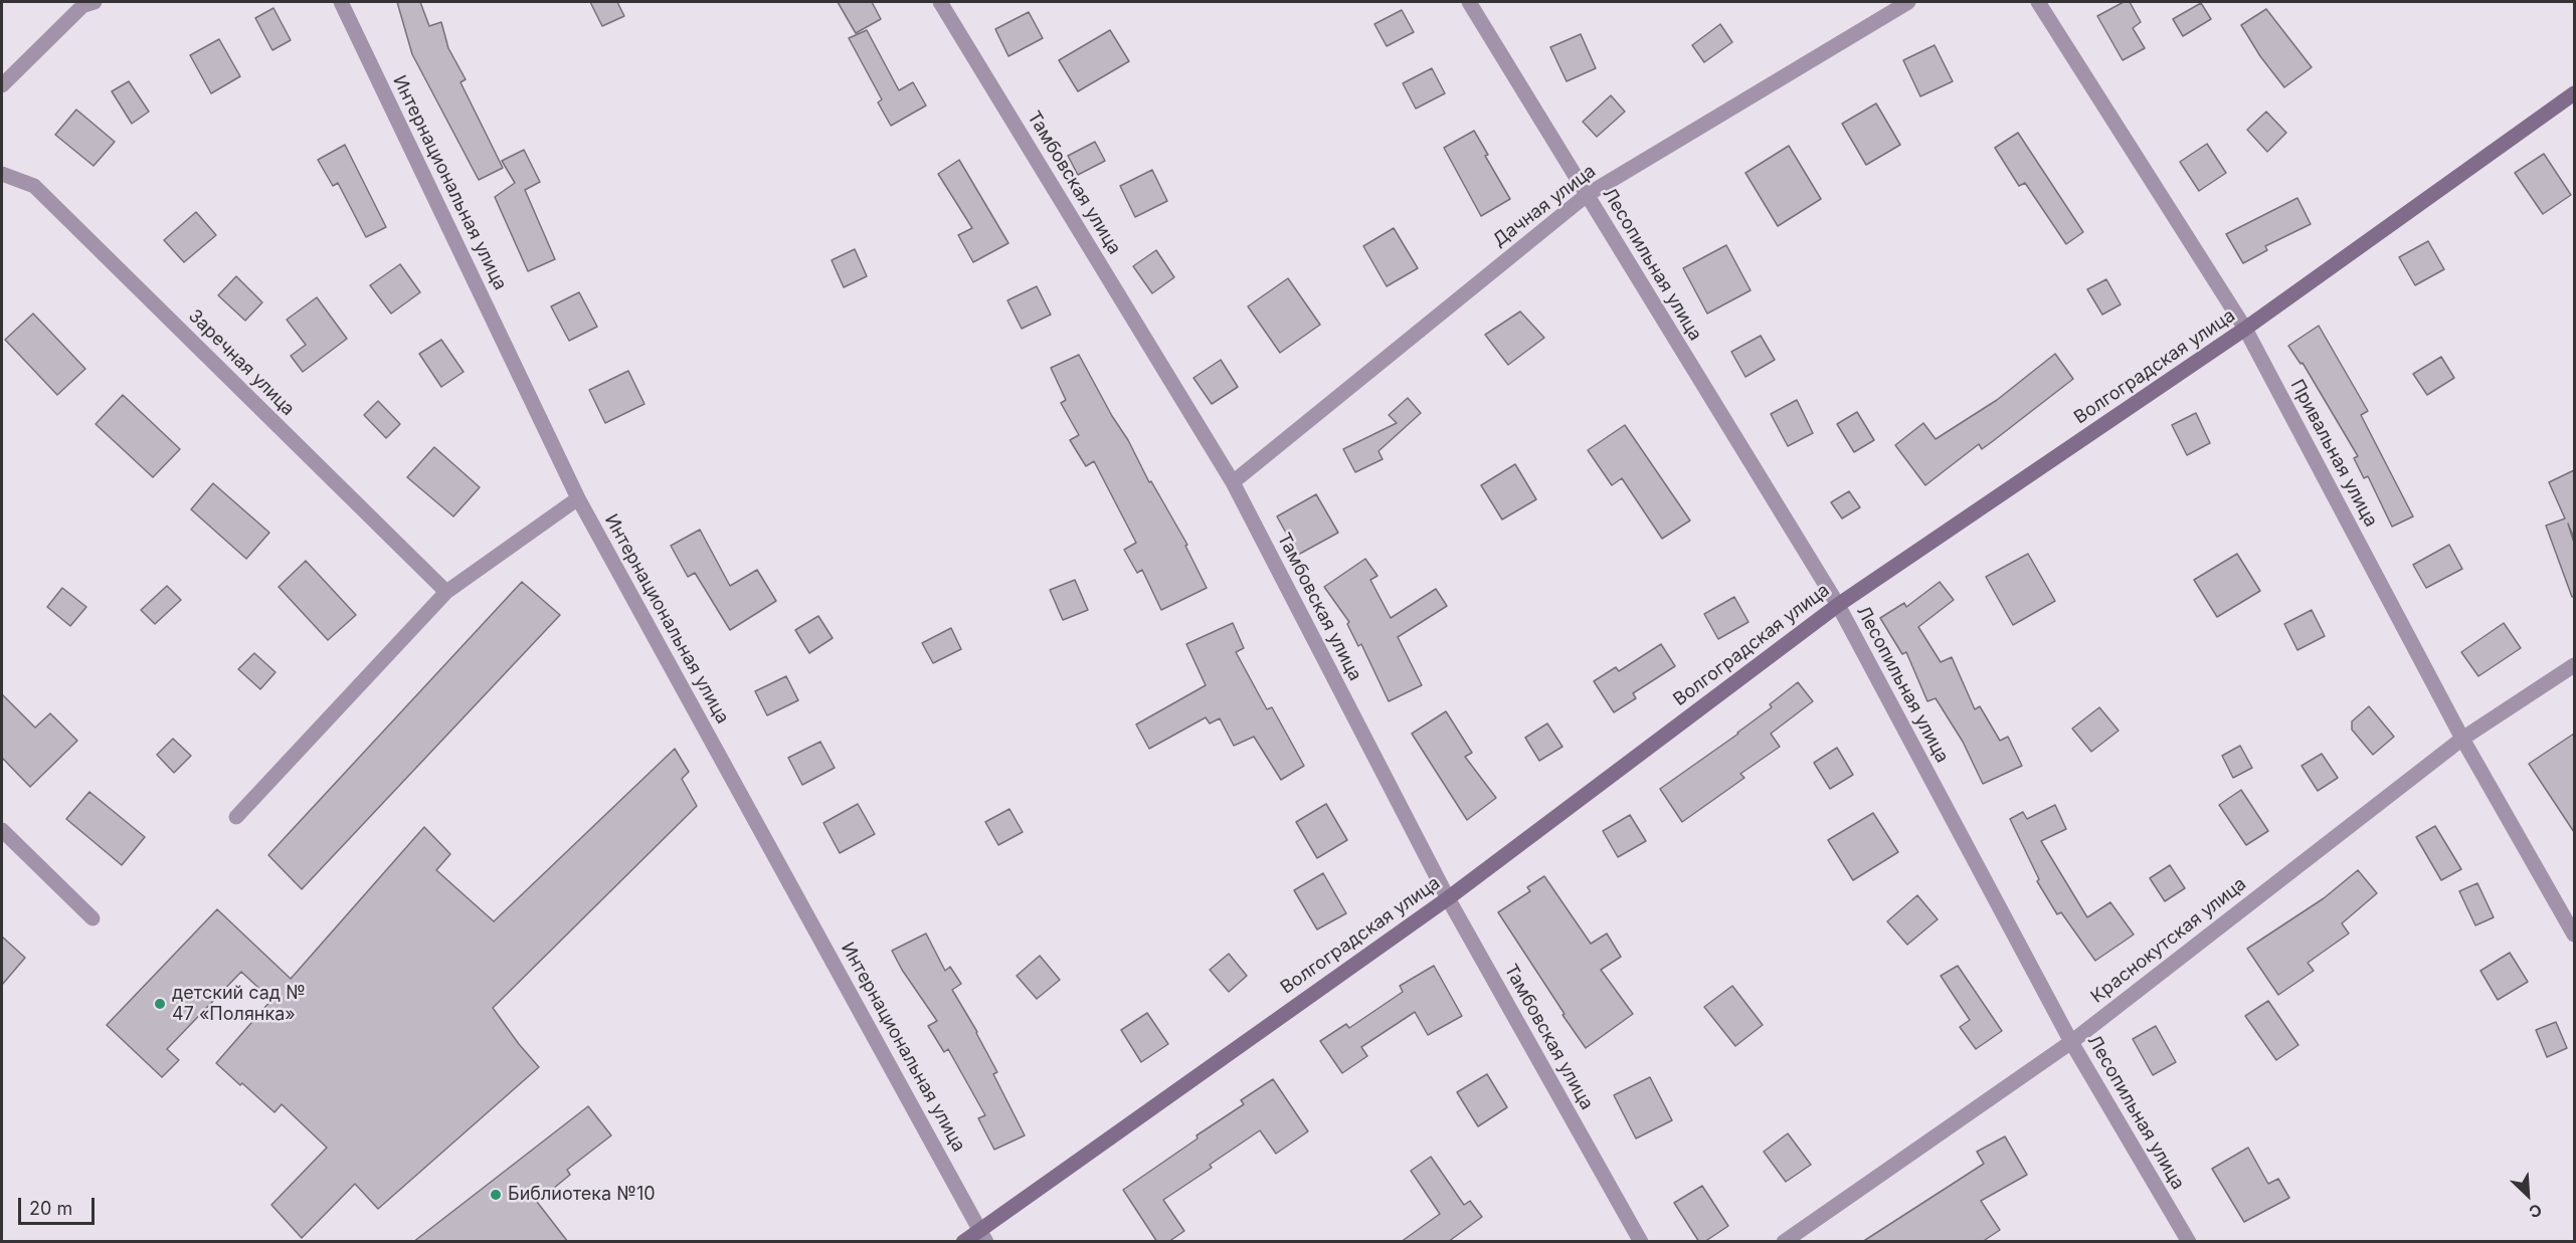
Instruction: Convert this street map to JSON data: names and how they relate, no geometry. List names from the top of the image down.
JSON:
{
  "streets": {
    "street": [
      "Интернациональная улица",
      "Тамбовская улица",
      "Дачная улица",
      "Лесопильная улица",
      "Заречная улица",
      "Волгоградская улица",
      "Привальная улица",
      "Краснокутская улица"
    ]
  },
  "crossings": [
    ["Интернациональная улица", "Волгоградская улица"],
    ["Тамбовская улица", "Дачная улица"],
    ["Тамбовская улица", "Волгоградская улица"],
    ["Дачная улица", "Лесопильная улица"],
    ["Лесопильная улица", "Волгоградская улица"],
    ["Лесопильная улица", "Краснокутская улица"],
    ["Волгоградская улица", "Привальная улица"],
    ["Привальная улица", "Краснокутская улица"]
  ],
  "places": ["детский сад № 47 «Полянка»", "Библиотека №10"],
  "scale_bar": "20 m",
  "north": "bottom right"
}
